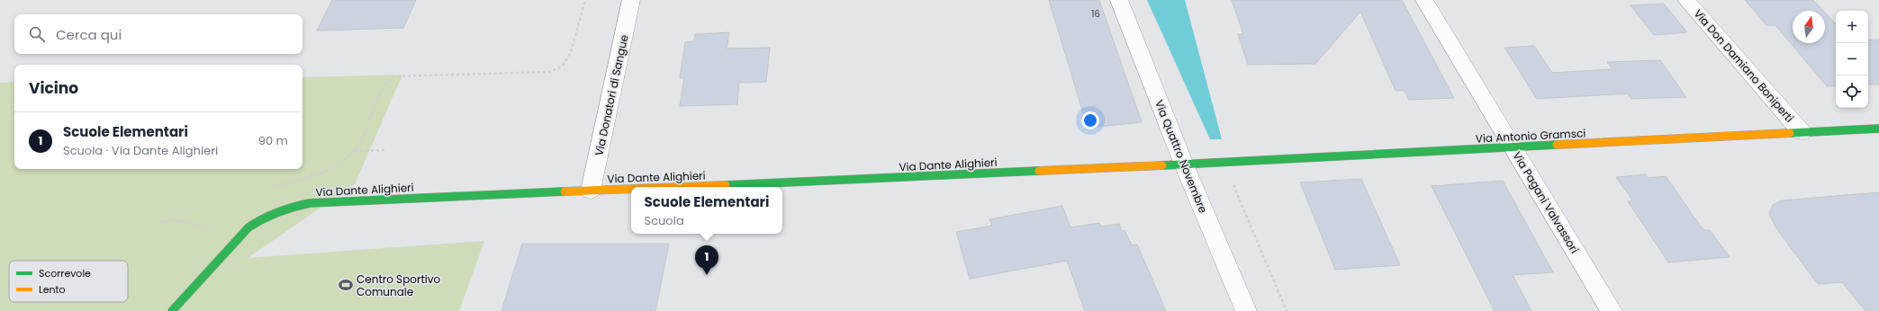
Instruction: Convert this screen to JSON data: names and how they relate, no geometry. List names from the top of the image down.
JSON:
{
  "streets": {
    "street": [
      "Via Don Damiano Boniperti",
      "Via Donatori di Sangue",
      "Via Antonio Gramsci",
      "Via Quattro Novembre",
      "Via Dante Alighieri",
      "Via Pagani Valvassori"
    ]
  },
  "crossings": [
    ["Via Don Damiano Boniperti", "Via Antonio Gramsci"],
    ["Via Donatori di Sangue", "Via Dante Alighieri"],
    ["Via Antonio Gramsci", "Via Quattro Novembre"],
    ["Via Antonio Gramsci", "Via Dante Alighieri"],
    ["Via Antonio Gramsci", "Via Pagani Valvassori"],
    ["Via Quattro Novembre", "Via Dante Alighieri"]
  ],
  "places": {
    "sports": ["Centro Sportivo Comunale"]
  },
  "house_numbers": ["16"],
  "legend": ["Scorrevole", "Lento"],
  "north": "top",
  "page": {
    "map_buttons": ["+", "−"],
    "search": "Cerca qui",
    "heading": "Vicino",
    "list": [
      {
        "mark": "1",
        "name": "Scuole Elementari",
        "note": "Scuola · Via Dante Alighieri",
        "value": "90 m"
      }
    ],
    "popup": ["Scuole Elementari", "Scuola"],
    "pins": "1"
  }
}
